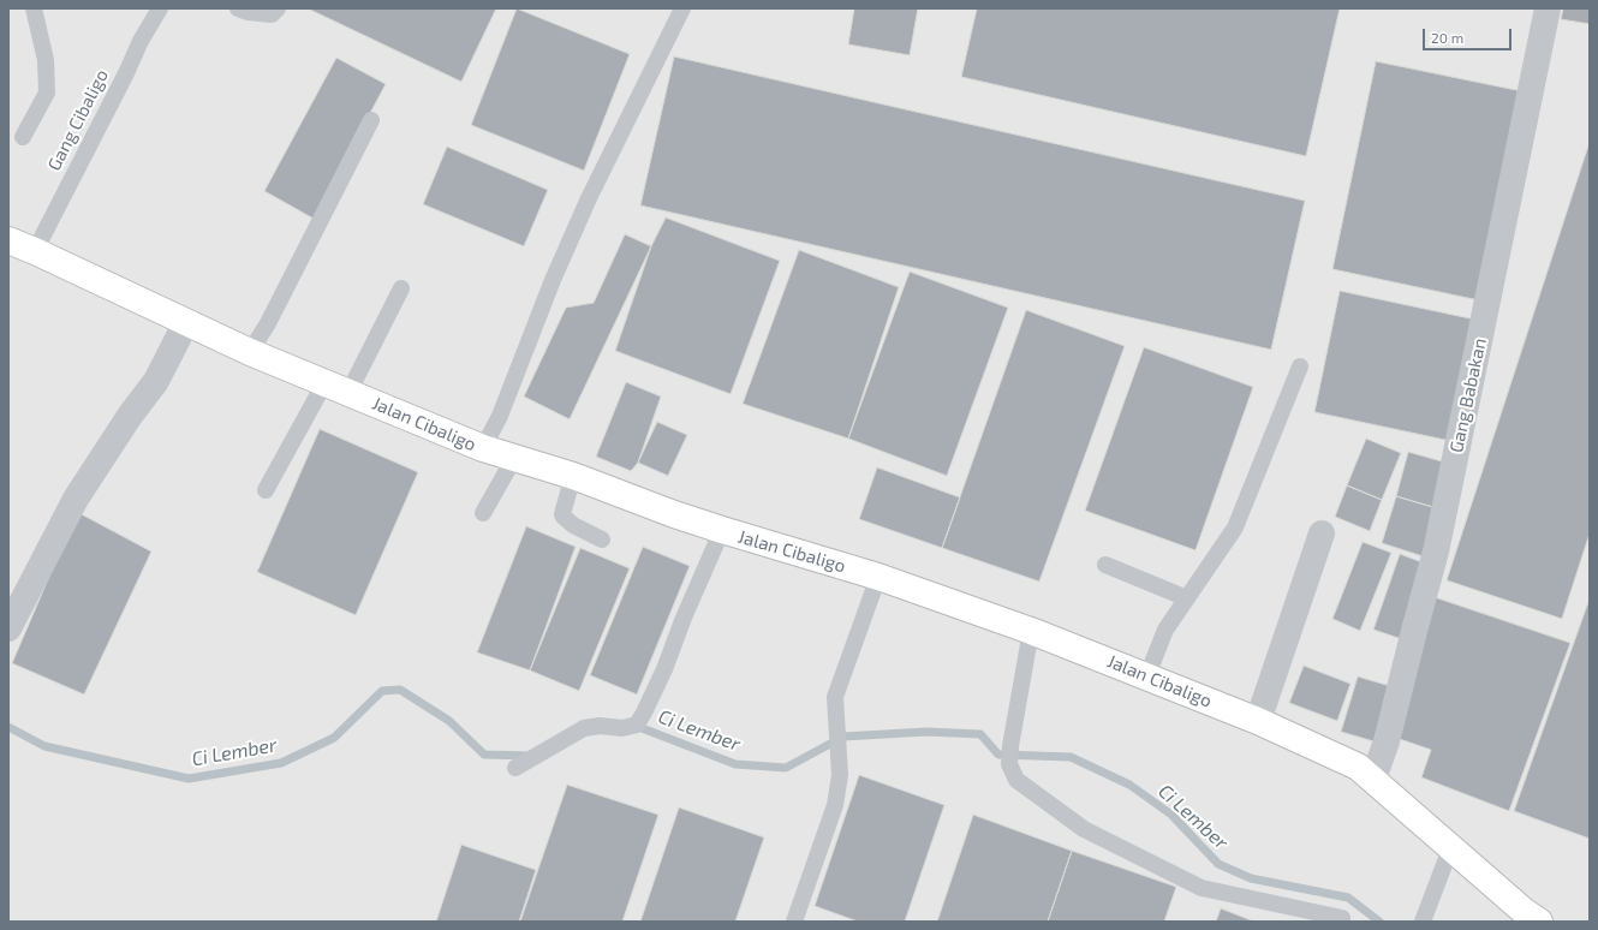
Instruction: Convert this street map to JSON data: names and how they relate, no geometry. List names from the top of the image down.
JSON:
{
  "streets": {
    "main road": ["Jalan Cibaligo"],
    "street": ["Gang Babakan"],
    "lane": ["Gang Cibaligo"]
  },
  "crossings": [
    ["Gang Cibaligo", "Jalan Cibaligo"],
    ["Gang Babakan", "Jalan Cibaligo"]
  ],
  "water": ["Ci Lember"],
  "scale_bar": "20 m"
}
